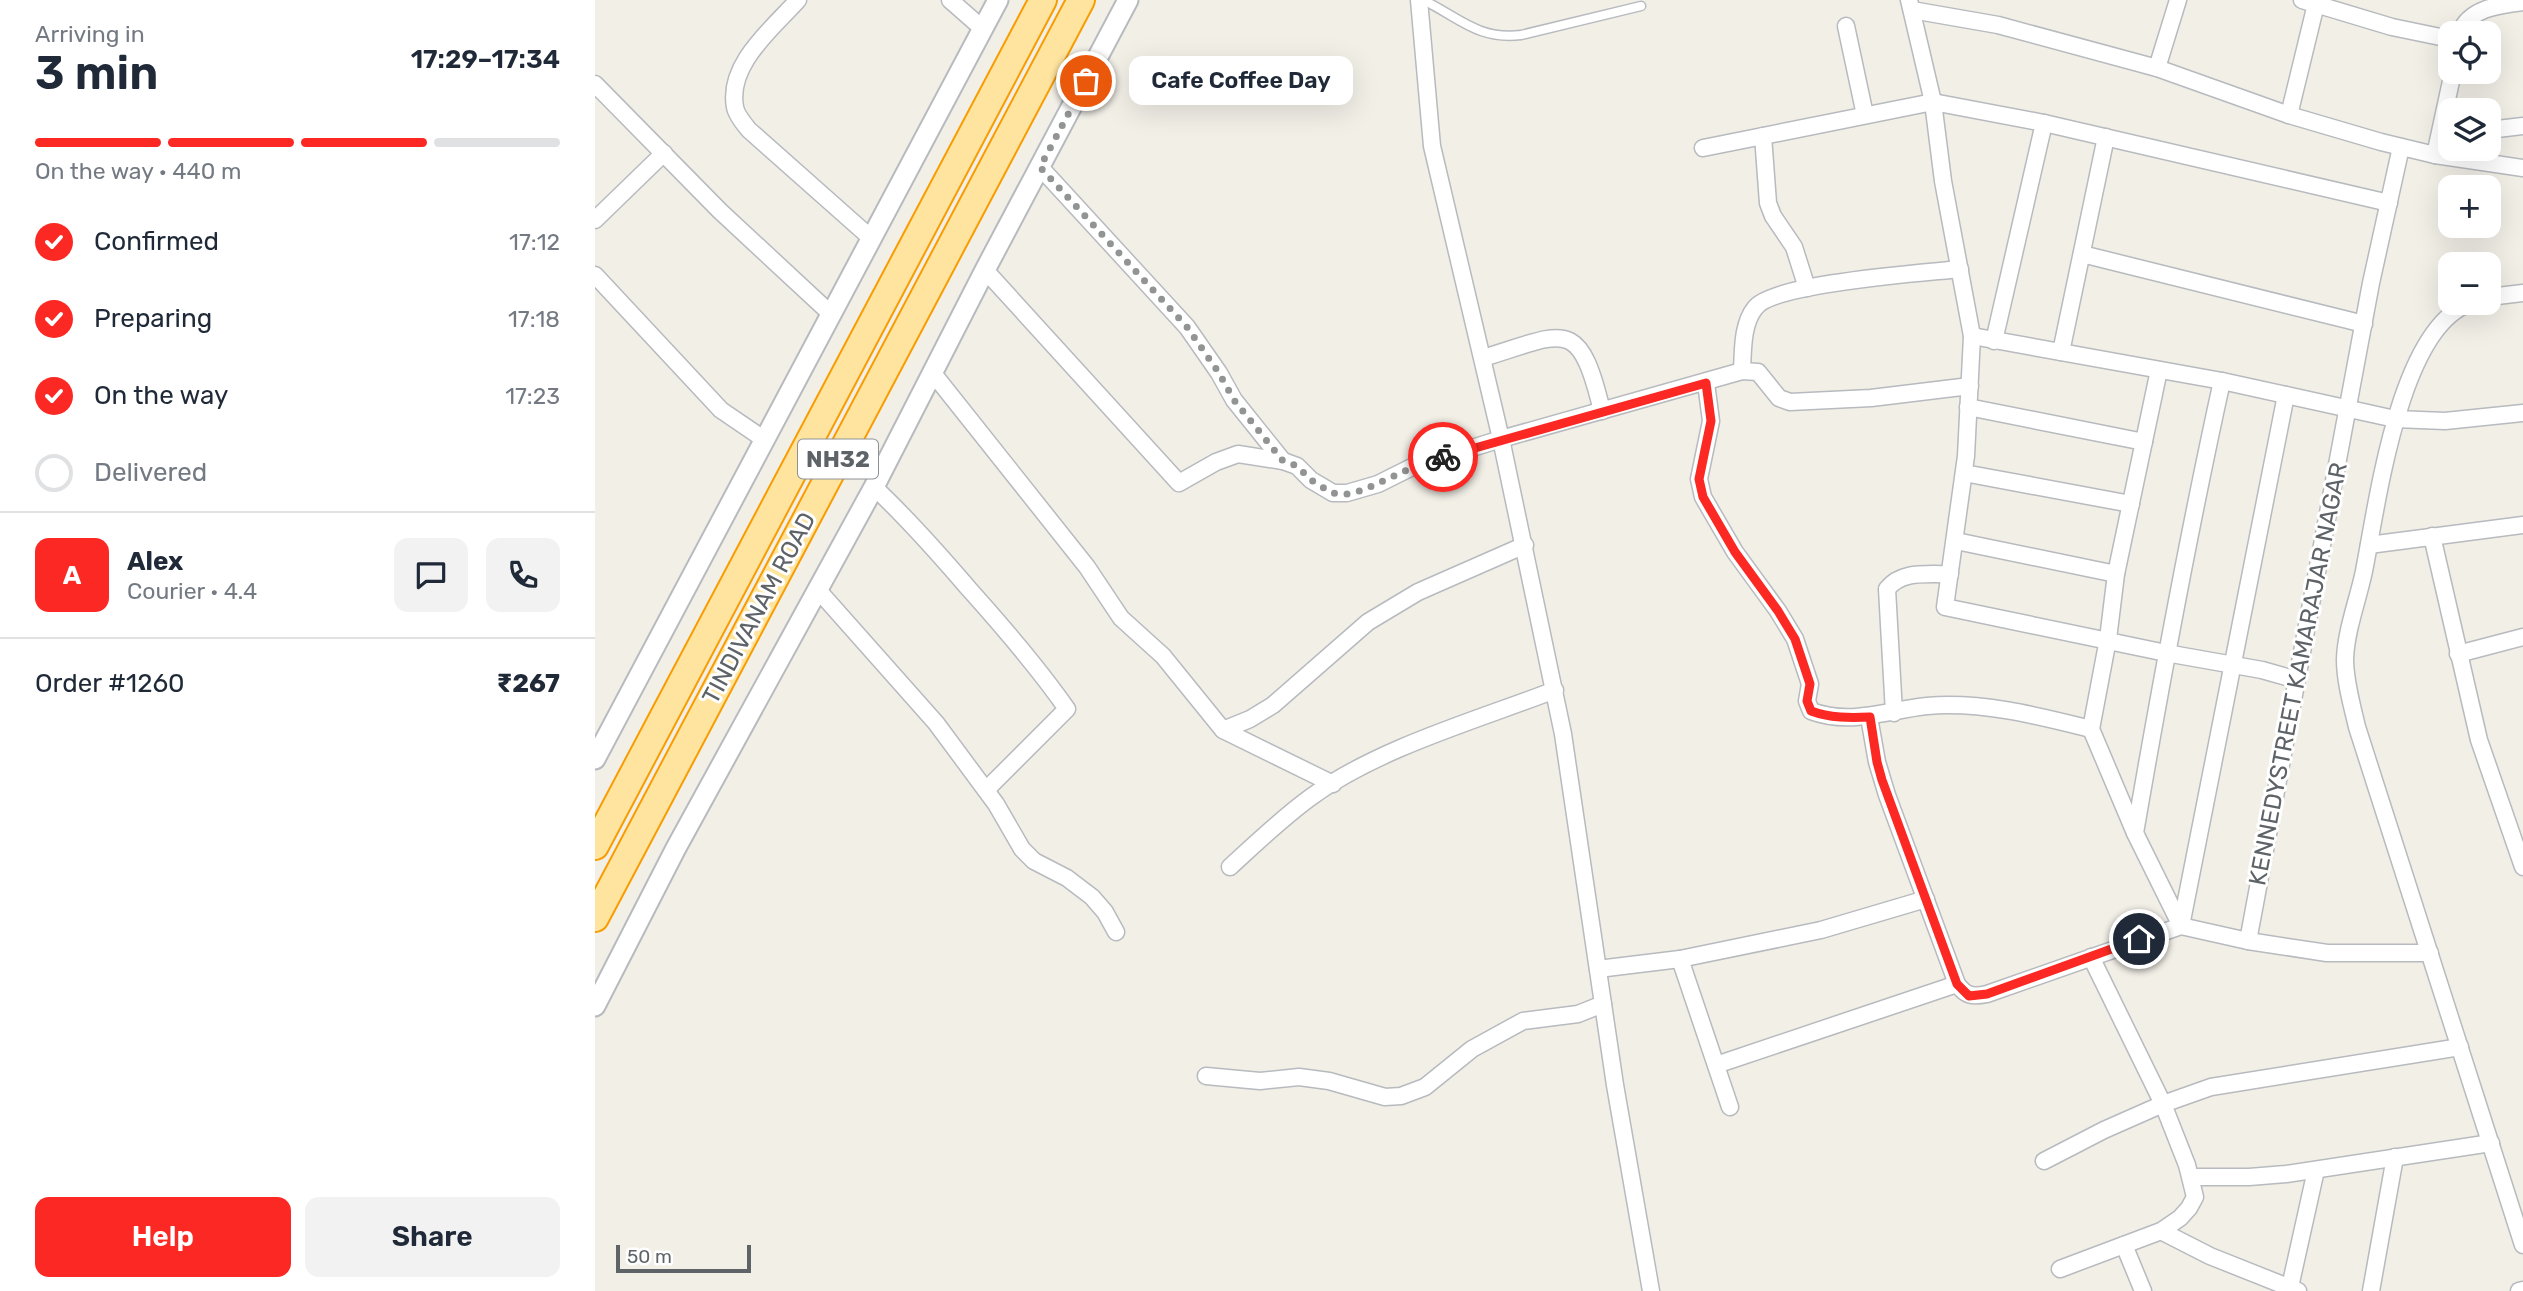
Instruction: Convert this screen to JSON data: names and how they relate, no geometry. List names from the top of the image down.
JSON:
{
  "streets": {
    "highway": ["NH32", "TINDIVANAM ROAD"],
    "street": ["KENNEDYSTREET KAMARAJAR NAGAR"]
  },
  "places": ["Cafe Coffee Day"],
  "scale_bar": "50 m",
  "page": {
    "heading": ["3 min", "Arriving in", "17:29–17:34"],
    "panel": [
      "Alex",
      "Courier · 4.4",
      "Order #1260",
      "₹267"
    ],
    "map_buttons": ["+", "−"],
    "bubble": "Cafe Coffee Day",
    "bar": "On the way · 440 m",
    "list": [
      ["Confirmed", "17:12"],
      ["Preparing", "17:18"],
      ["On the way", "17:23"],
      "Delivered"
    ],
    "round": "A",
    "buttons": ["Help", "Share"],
    "scale": "50 m"
  }
}
